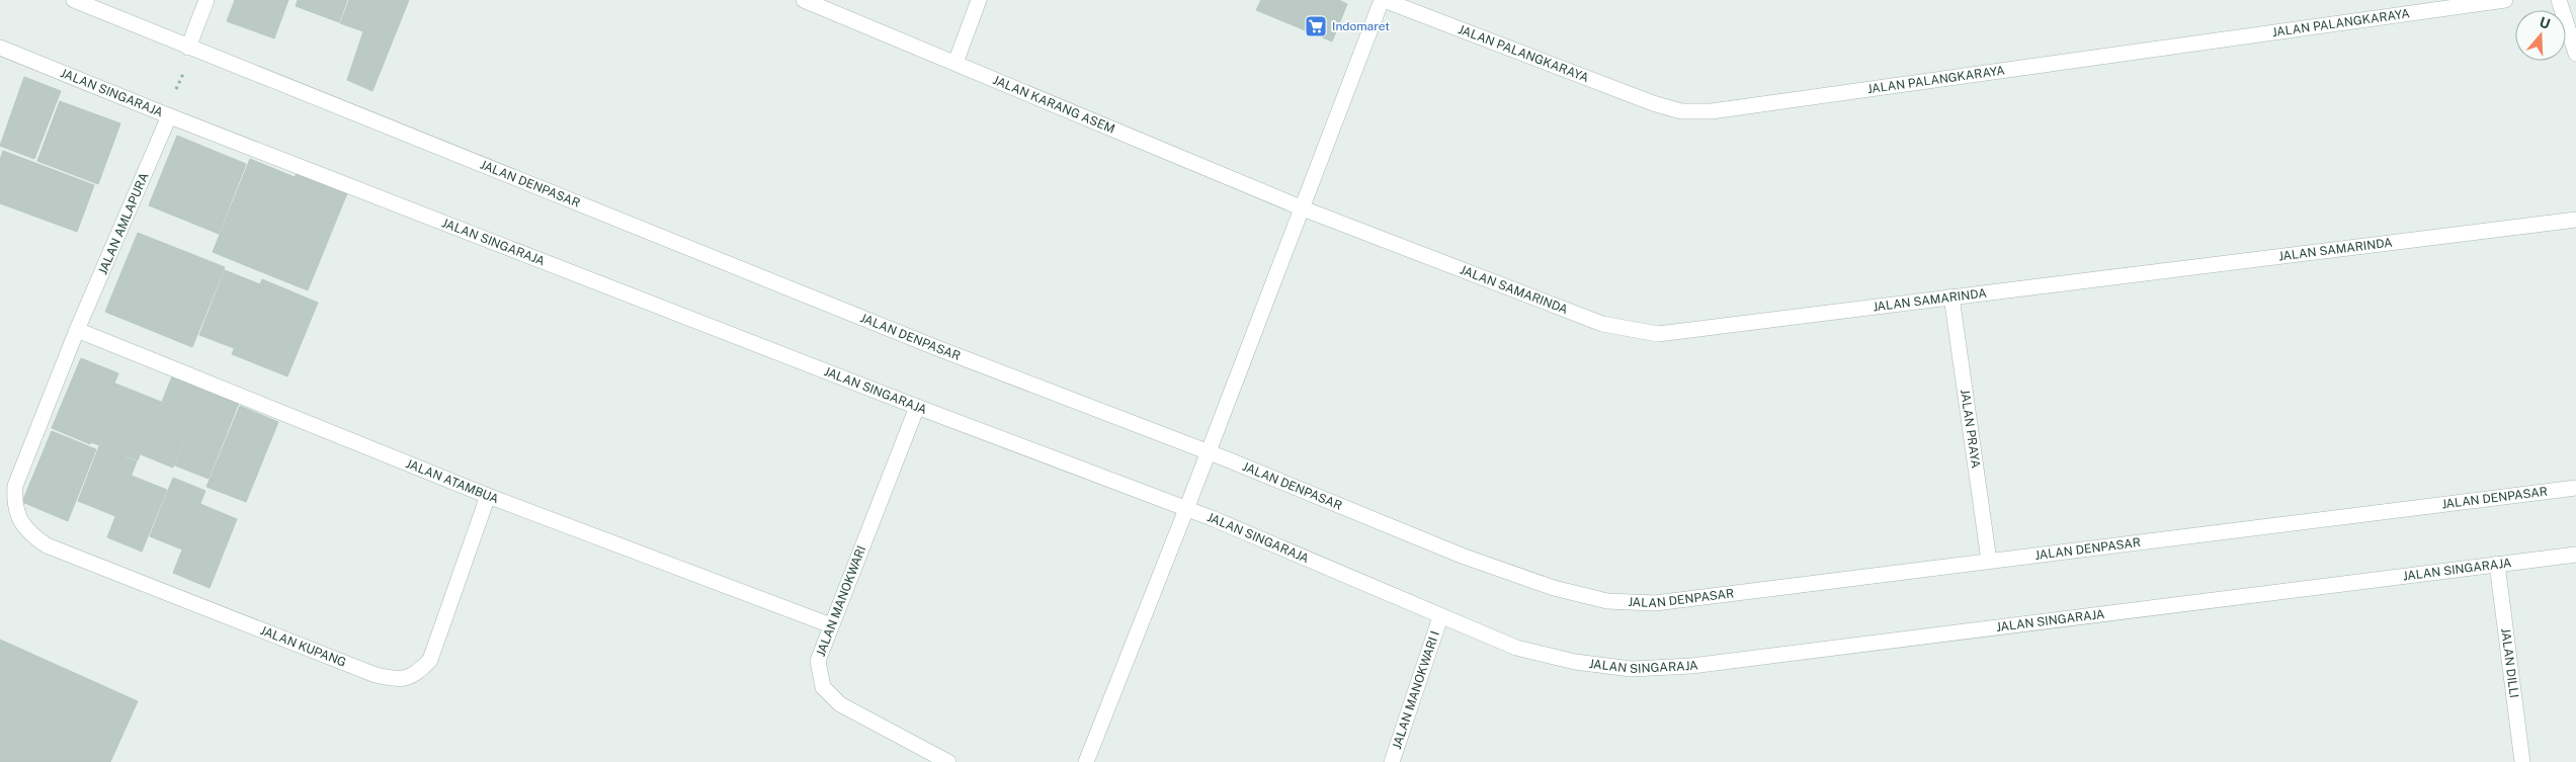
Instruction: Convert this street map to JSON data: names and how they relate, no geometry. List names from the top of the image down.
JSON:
{
  "streets": {
    "street": [
      "JALAN PALANGKARAYA",
      "JALAN SINGARAJA",
      "JALAN KARANG ASEM",
      "JALAN DENPASAR",
      "JALAN AMLAPURA",
      "JALAN SAMARINDA",
      "JALAN PRAYA",
      "JALAN ATAMBUA",
      "JALAN MANOKWARI",
      "JALAN KUPANG",
      "JALAN DILLI",
      "JALAN MANOKWARI I"
    ]
  },
  "crossings": [
    ["JALAN SINGARAJA", "JALAN AMLAPURA"],
    ["JALAN SINGARAJA", "JALAN MANOKWARI"],
    ["JALAN SINGARAJA", "JALAN DILLI"],
    ["JALAN SINGARAJA", "JALAN MANOKWARI I"],
    ["JALAN KARANG ASEM", "JALAN SAMARINDA"],
    ["JALAN DENPASAR", "JALAN PRAYA"],
    ["JALAN AMLAPURA", "JALAN ATAMBUA"],
    ["JALAN AMLAPURA", "JALAN KUPANG"],
    ["JALAN SAMARINDA", "JALAN PRAYA"],
    ["JALAN ATAMBUA", "JALAN MANOKWARI"],
    ["JALAN ATAMBUA", "JALAN KUPANG"]
  ],
  "places": {
    "supermarket": ["Indomaret"]
  },
  "north": "top"
}
